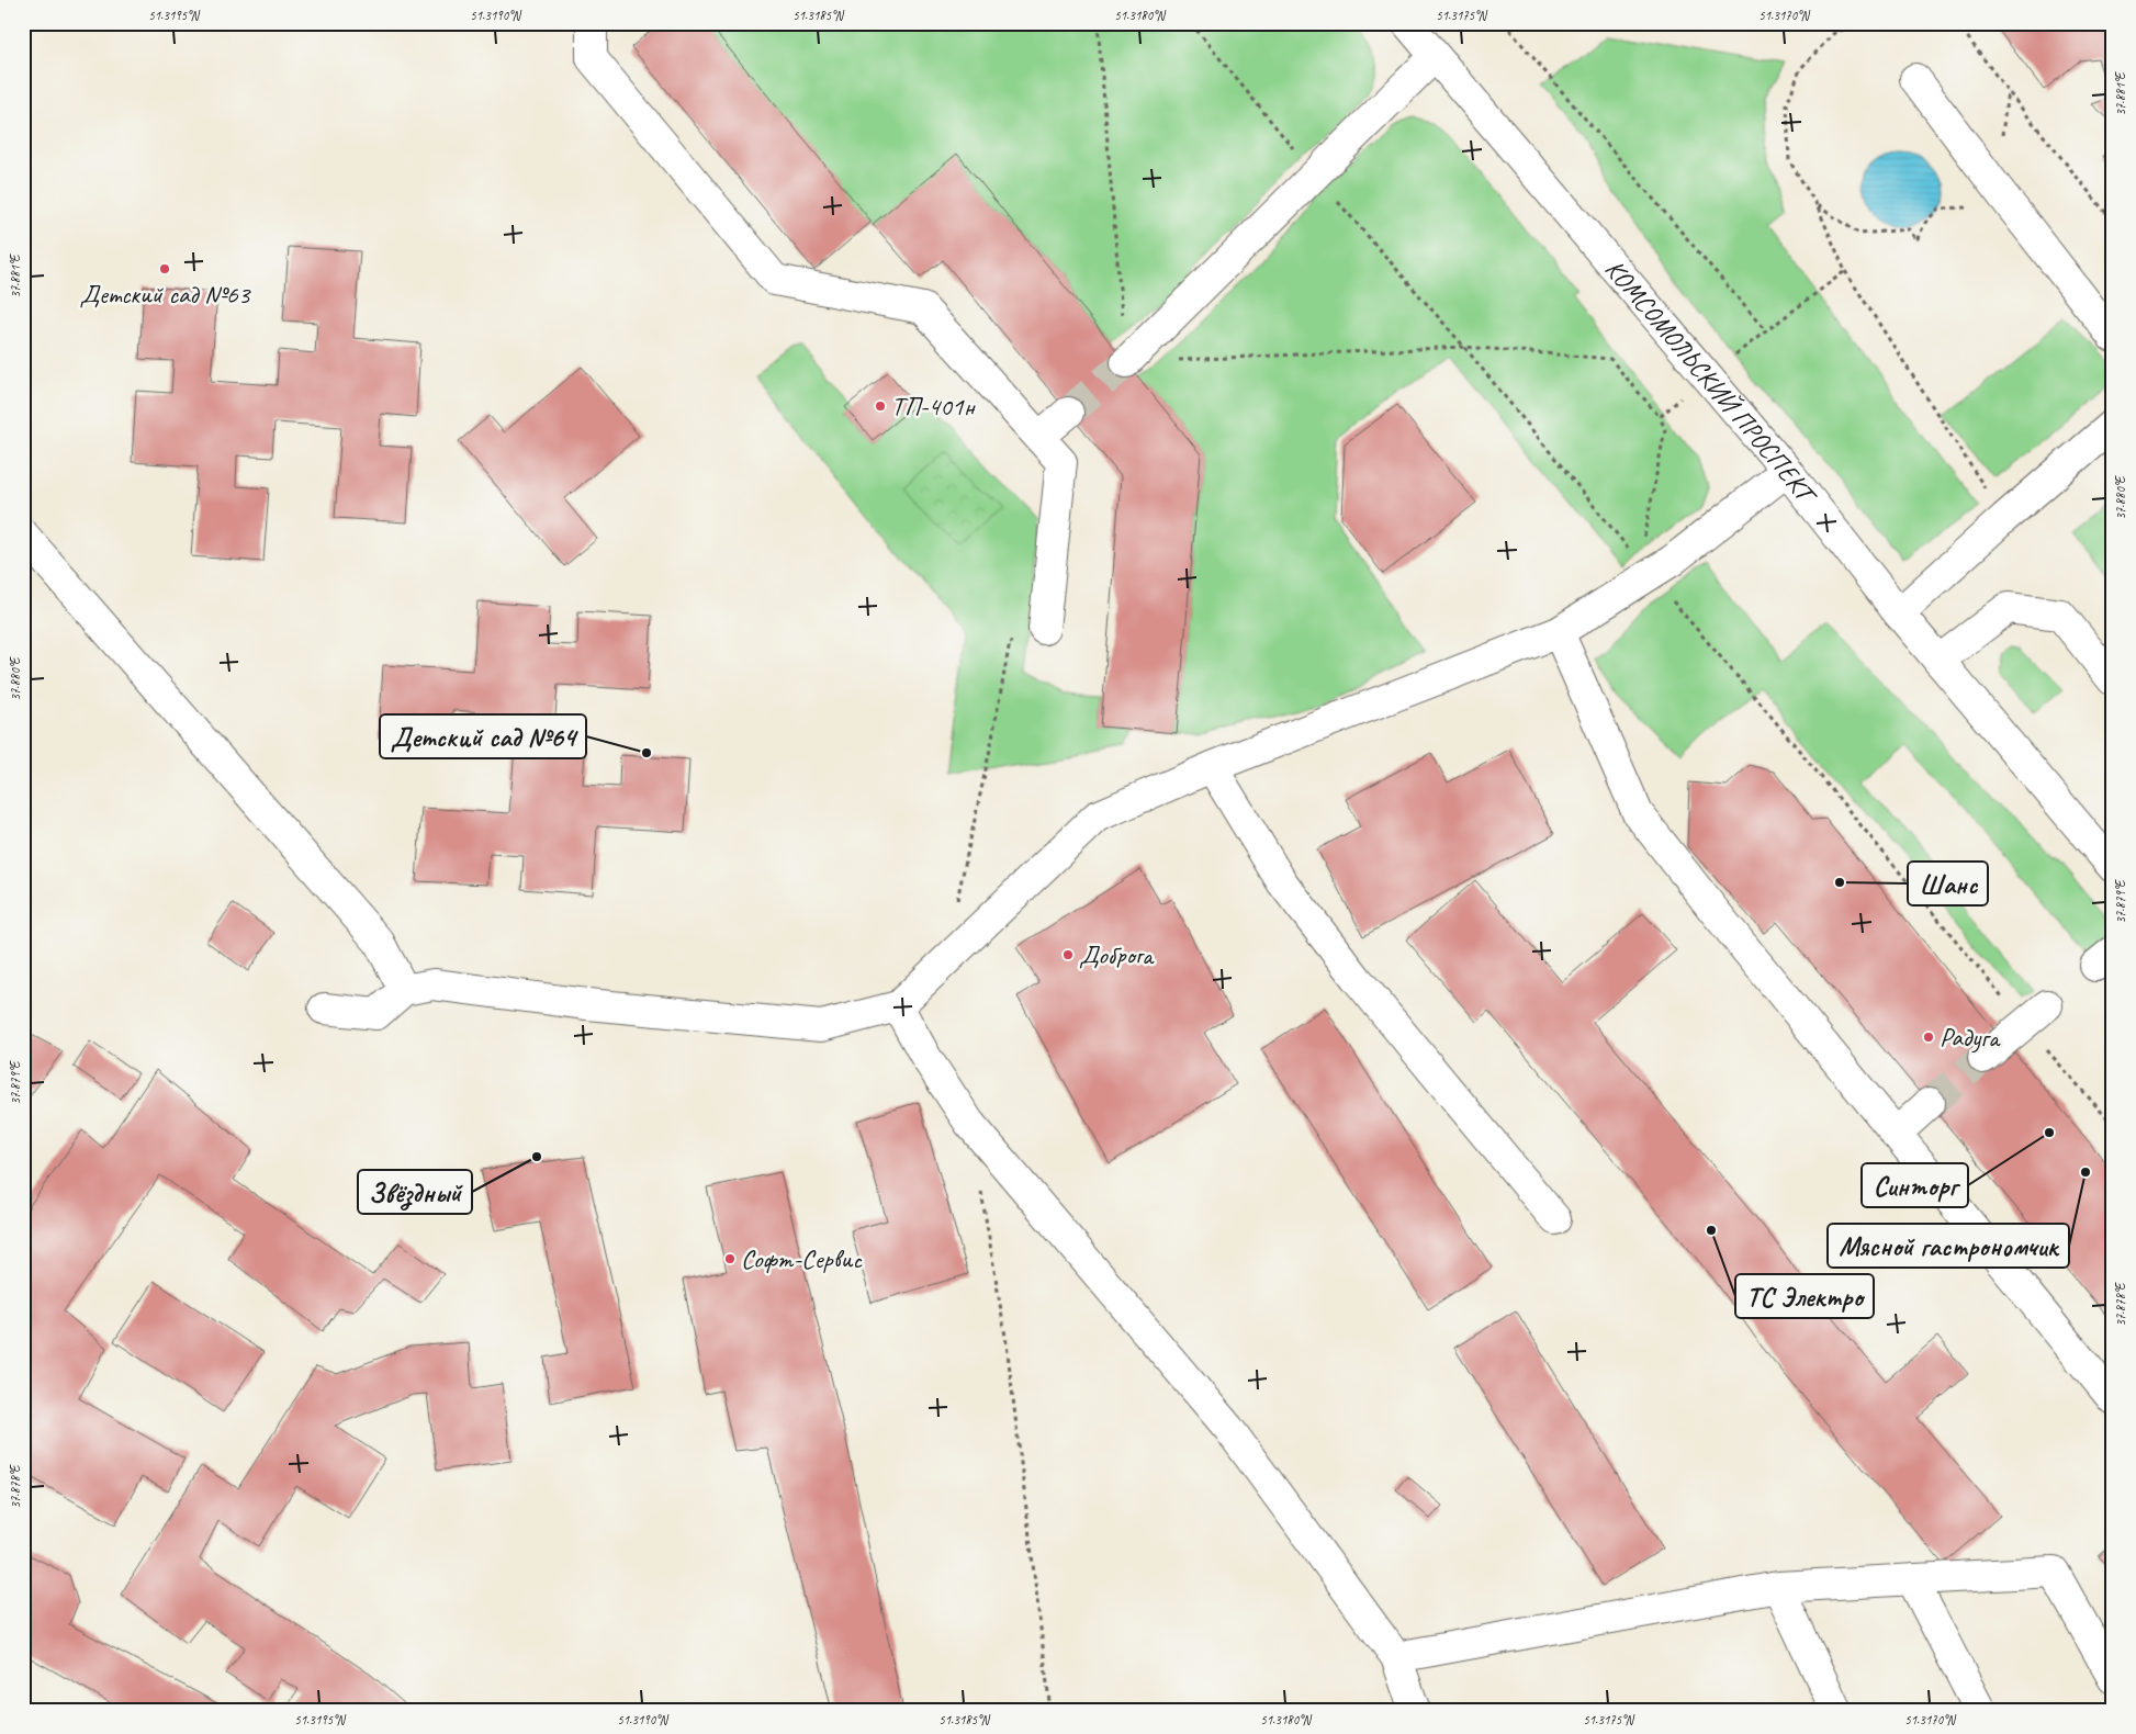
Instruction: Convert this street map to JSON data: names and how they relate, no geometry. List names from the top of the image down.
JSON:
{
  "streets": {
    "main road": ["КОМСОМОЛЬСКИЙ ПРОСПЕКТ"]
  },
  "places": [
    "Детский сад №63",
    "ТП-401н",
    "Детский сад №64",
    "Шанс",
    "Доброга",
    "Радуга",
    "Синторг",
    "Звёздный",
    "Мясной гастрономчик",
    "ТС Электро",
    "Софт-Сервис"
  ],
  "coordinates": [
    "51.3195°N",
    "51.3190°N",
    "51.3185°N",
    "51.3180°N",
    "51.3175°N",
    "51.3170°N",
    "37.881°E",
    "37.880°E",
    "37.879°E",
    "37.878°E"
  ]
}
